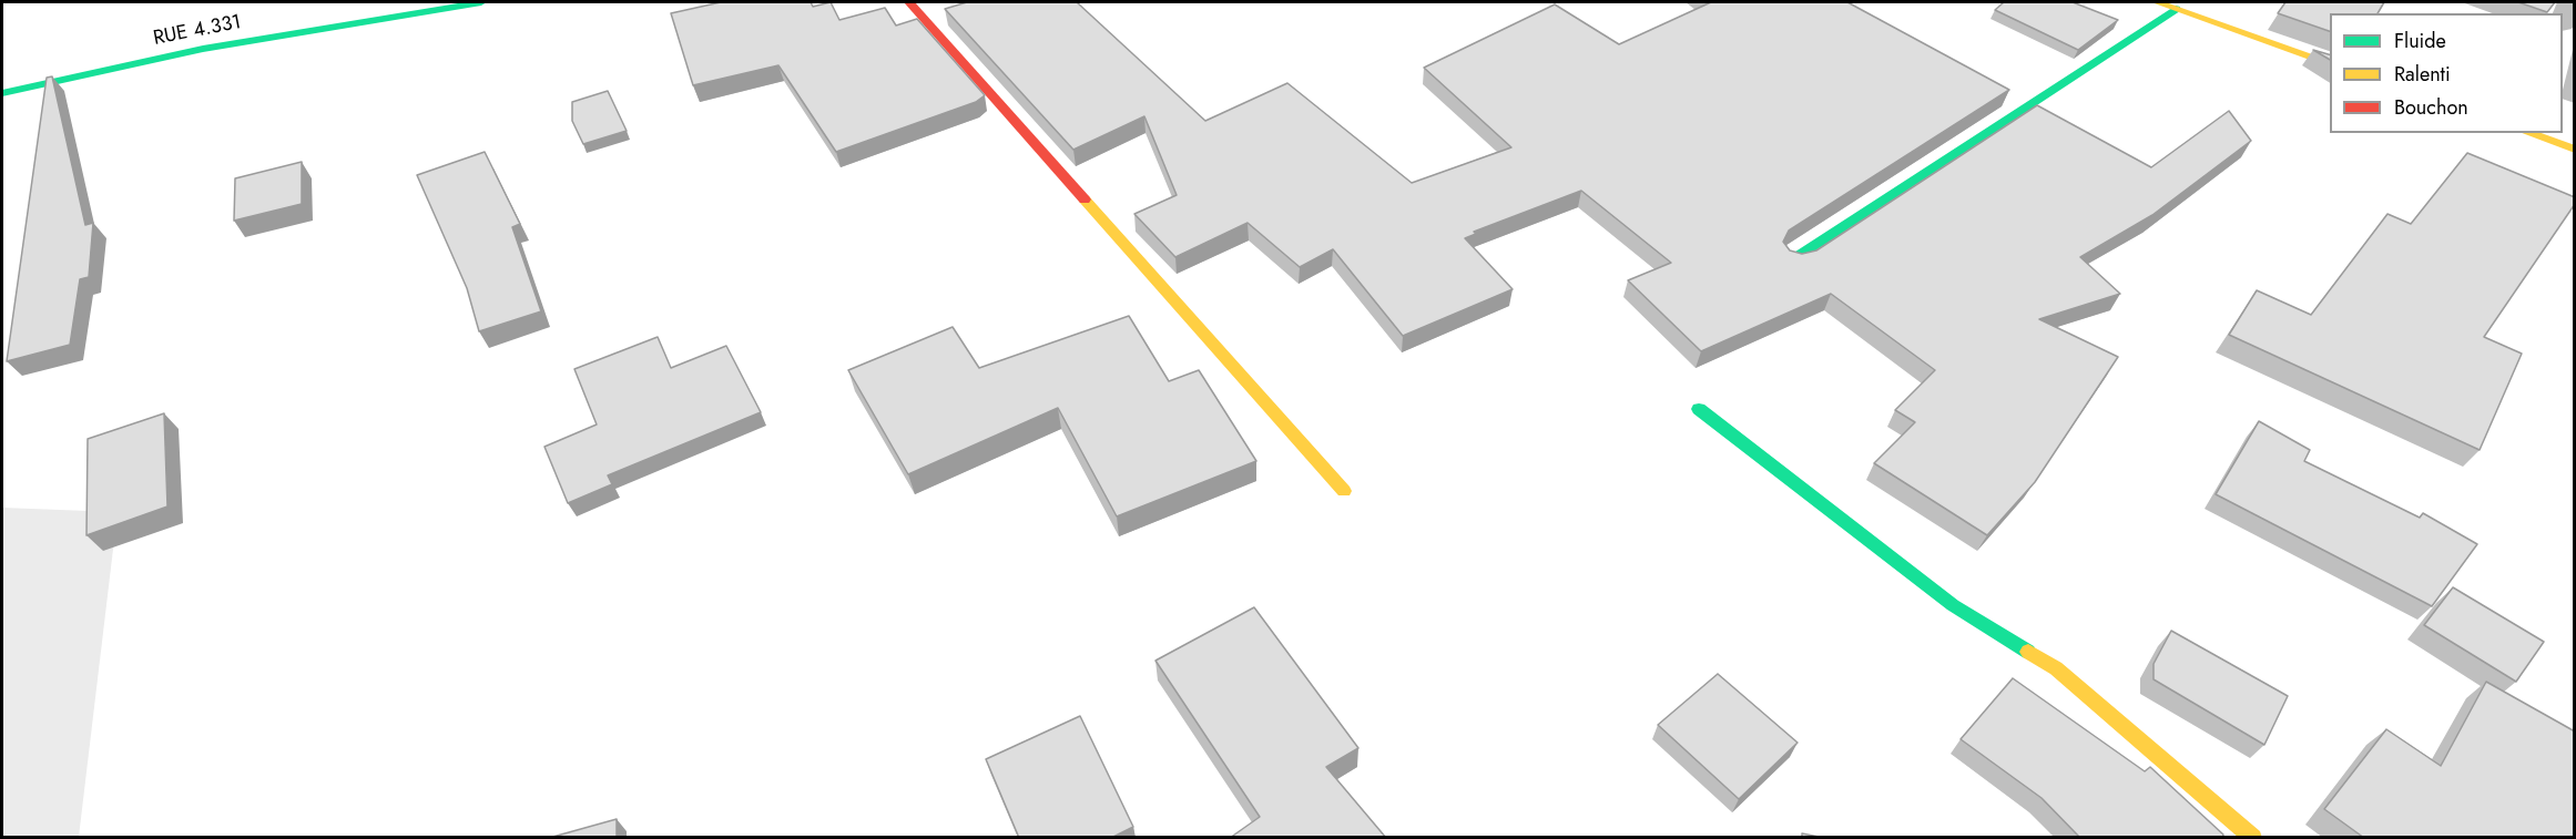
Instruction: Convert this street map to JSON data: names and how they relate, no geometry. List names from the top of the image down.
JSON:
{
  "streets": {
    "street": ["RUE 4.331"]
  },
  "legend": ["Fluide", "Ralenti", "Bouchon"]
}
